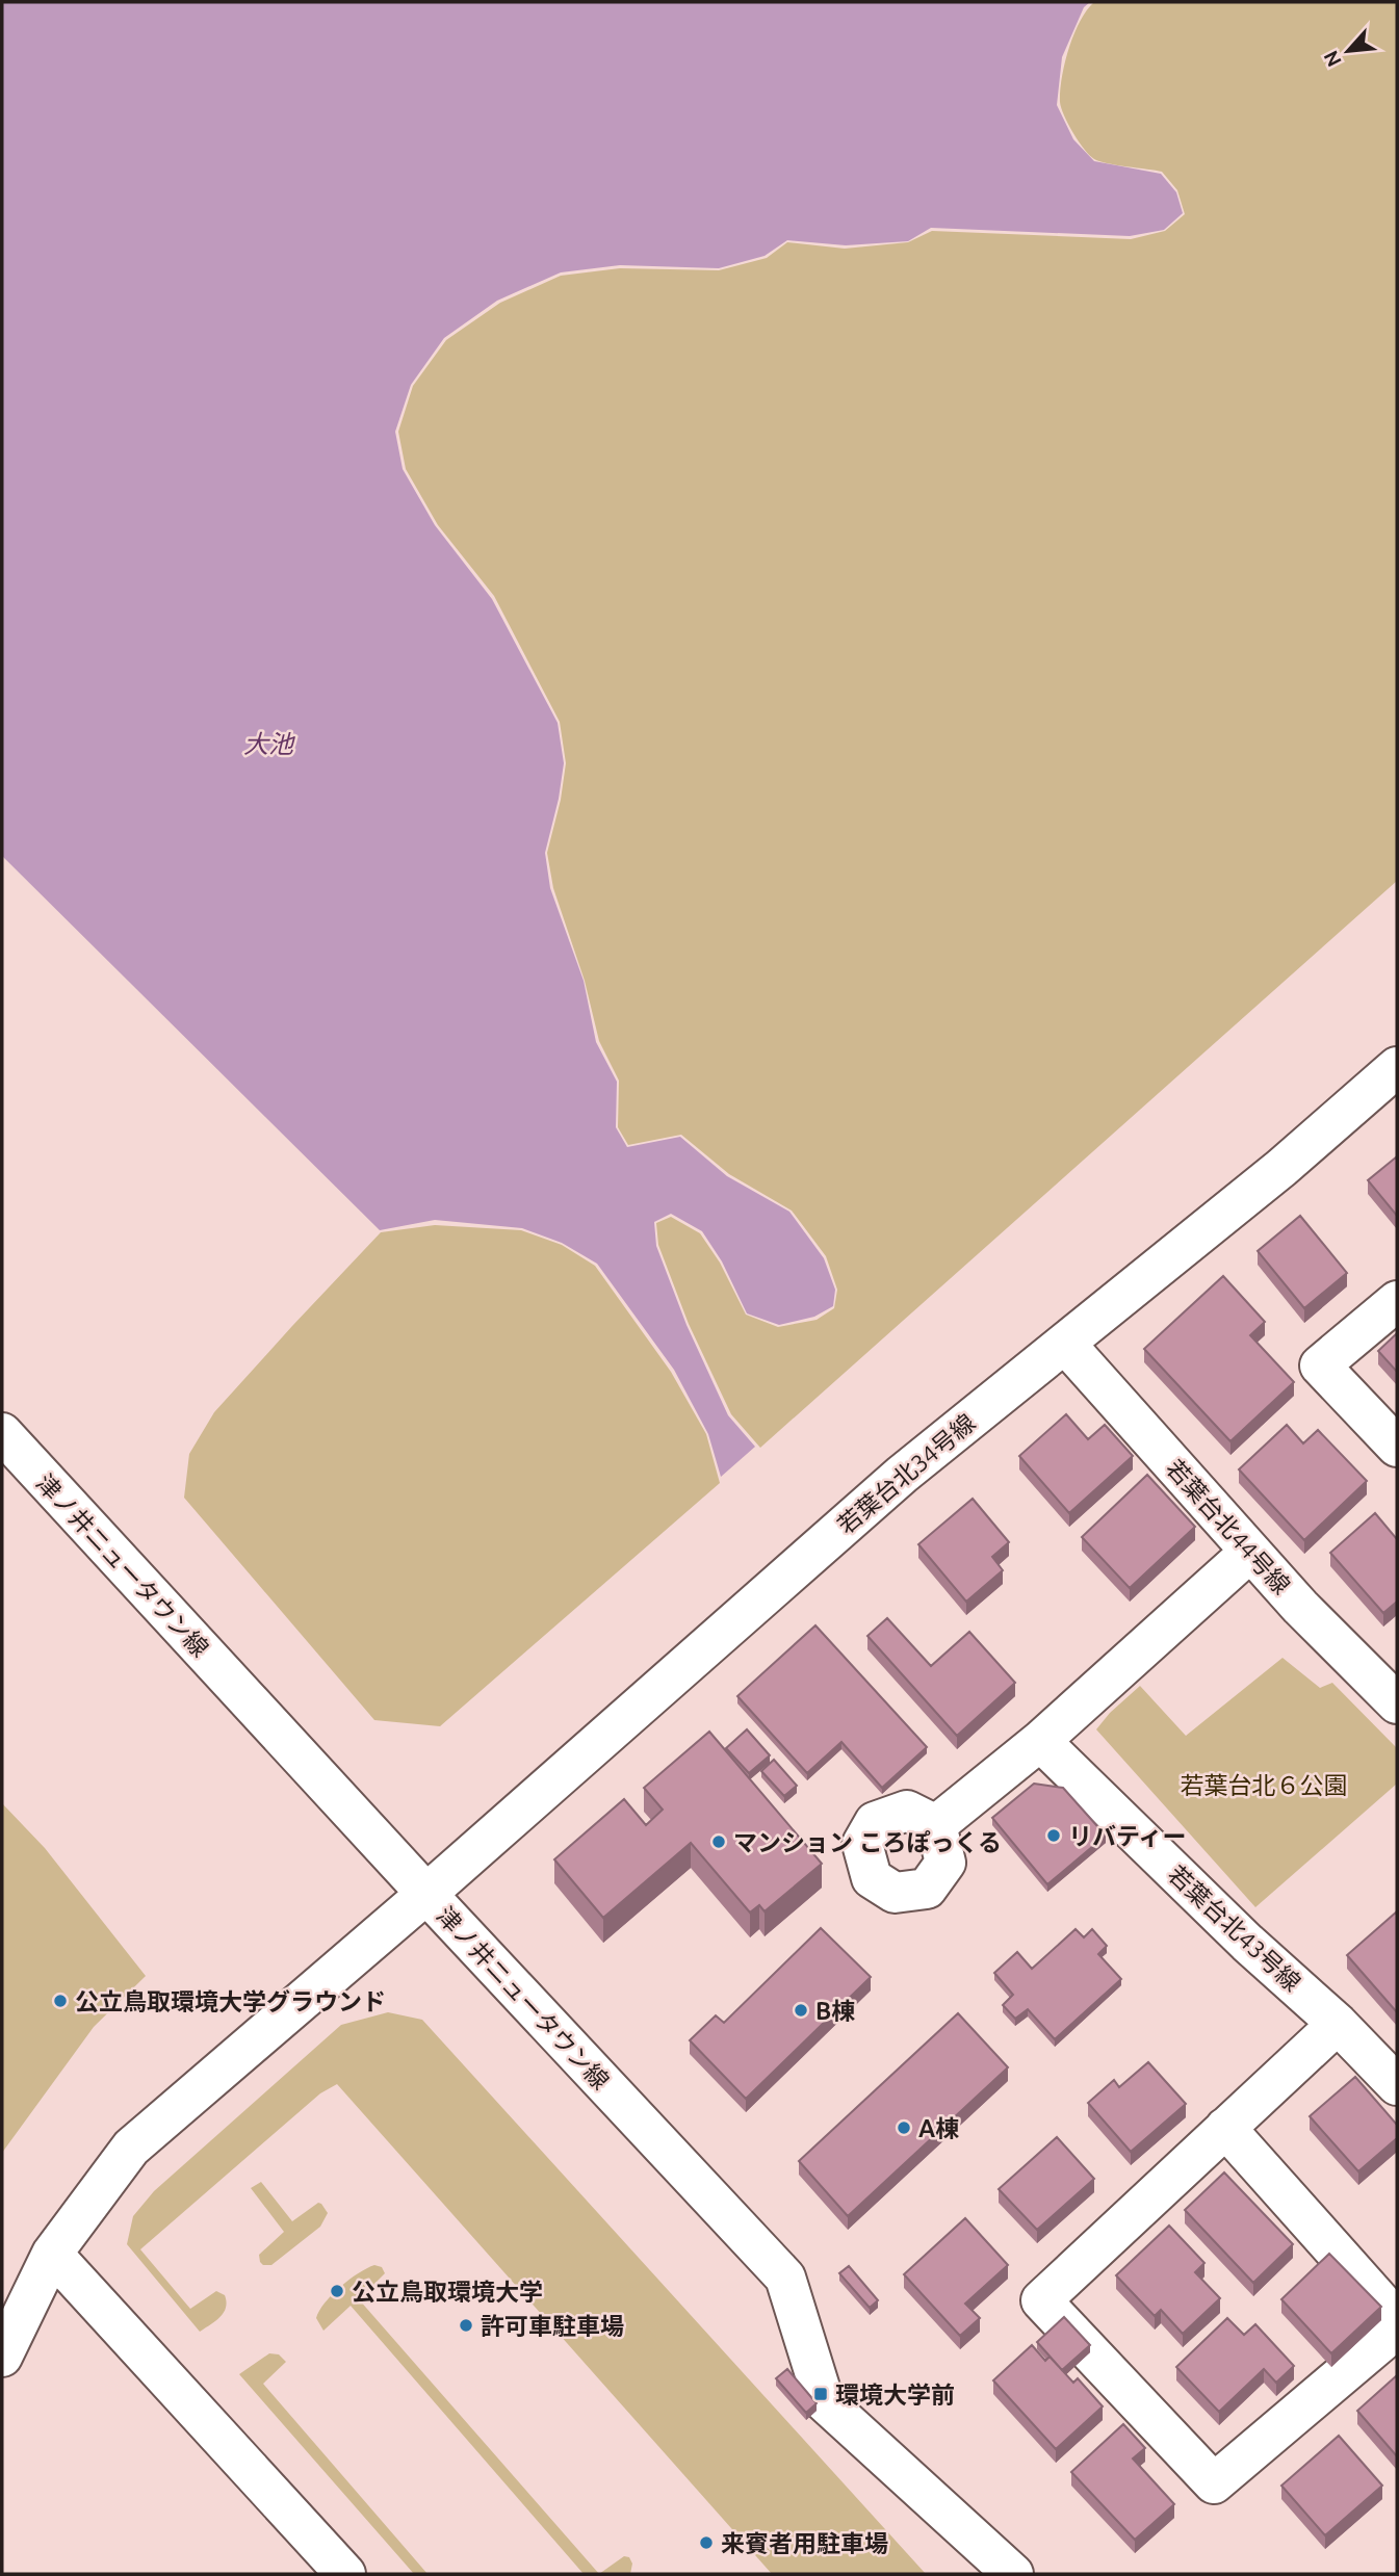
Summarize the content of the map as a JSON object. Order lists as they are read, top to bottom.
{
  "streets": {
    "street": [
      "若葉台北34号線",
      "若葉台北44号線",
      "津ノ井ニュータウン線",
      "若葉台北43号線"
    ]
  },
  "crossings": [
    ["若葉台北34号線", "若葉台北44号線"],
    ["若葉台北34号線", "津ノ井ニュータウン線"]
  ],
  "water": ["大池"],
  "parks": ["若葉台北６公園"],
  "places": {
    "other": [
      "リバティー",
      "マンション ころぽっくる",
      "公立鳥取環境大学グラウンド",
      "B棟",
      "A棟",
      "公立鳥取環境大学",
      "許可車駐車場",
      "来賓者用駐車場"
    ],
    "transit": ["環境大学前"]
  },
  "north": "bottom left"
}
